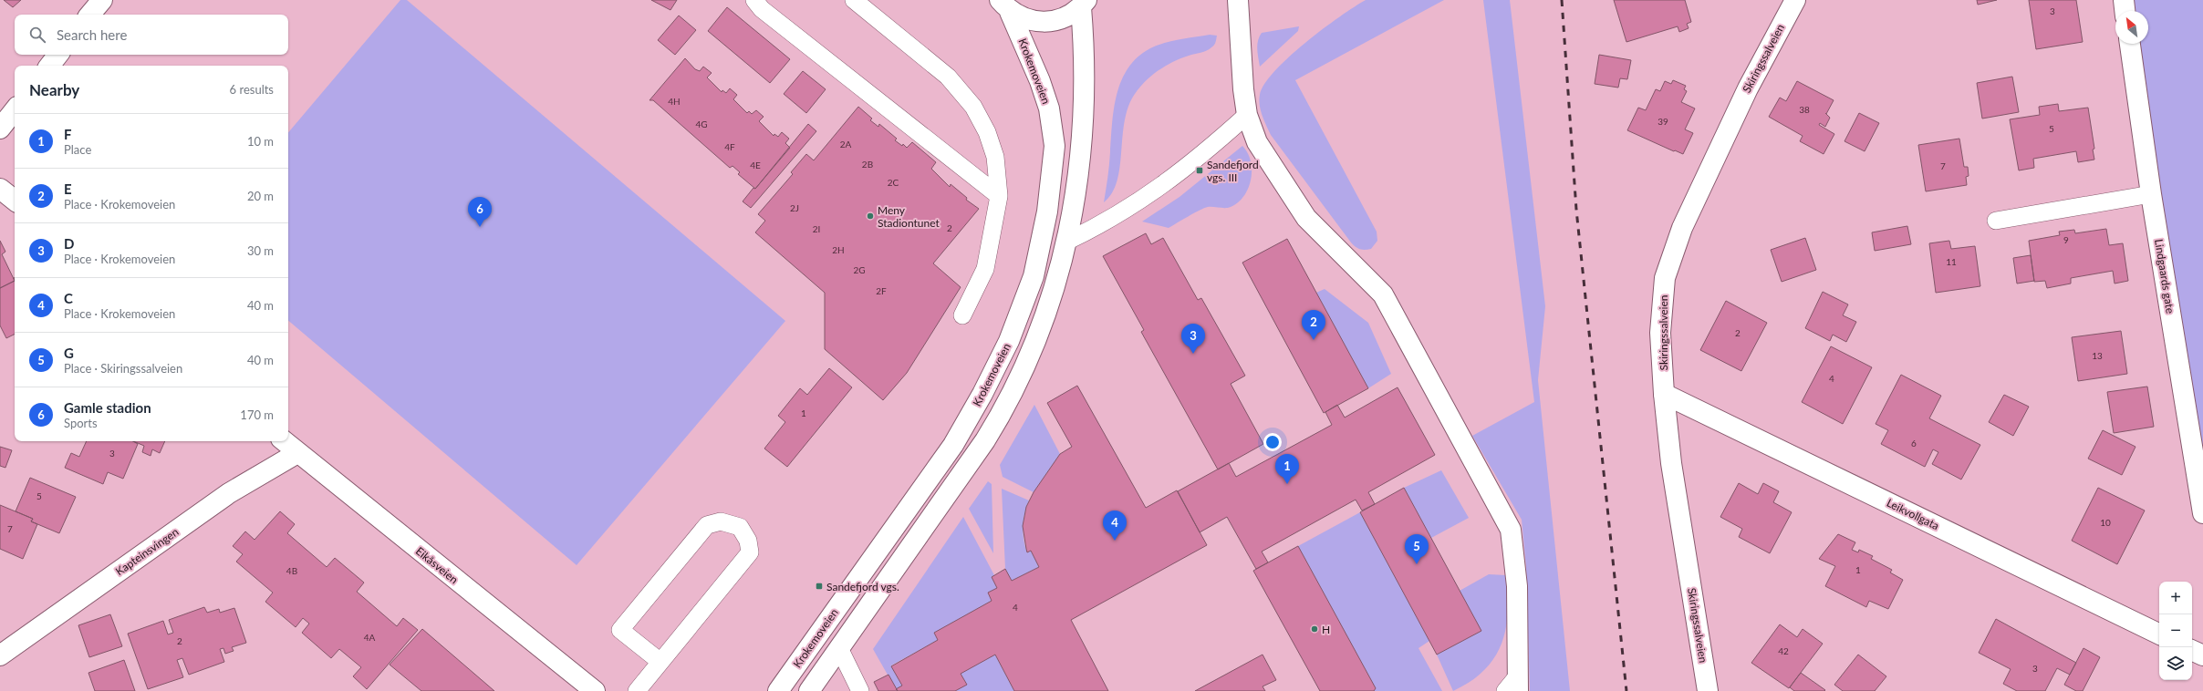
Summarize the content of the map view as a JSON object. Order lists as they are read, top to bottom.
{
  "streets": {
    "street": [
      "Skiringssalveien",
      "Krokemoveien",
      "Lindgaards gate",
      "Leikvollgata",
      "Kapteinsvingen",
      "Eikåsveien"
    ]
  },
  "crossings": [
    ["Skiringssalveien", "Leikvollgata"],
    ["Kapteinsvingen", "Eikåsveien"]
  ],
  "places": {
    "transit": ["Sandefjord vgs. III", "Sandefjord vgs."],
    "other": ["Meny Stadiontunet", "H"]
  },
  "house_numbers": [
    "3",
    "4H",
    "38",
    "39",
    "4G",
    "5",
    "2A",
    "4F",
    "2B",
    "4E",
    "7",
    "2C",
    "2J",
    "2",
    "2I",
    "9",
    "2H",
    "11",
    "2G",
    "2F",
    "2",
    "13",
    "4",
    "1",
    "6",
    "3",
    "5",
    "10",
    "7",
    "1",
    "4B",
    "4",
    "4A",
    "2",
    "42",
    "3"
  ],
  "north": "top left",
  "page": {
    "search": "Search here",
    "heading": ["Nearby", "6 results"],
    "list": [
      {
        "mark": "1",
        "name": "F",
        "note": "Place",
        "value": "10 m"
      },
      {
        "mark": "2",
        "name": "E",
        "note": "Place · Krokemoveien",
        "value": "20 m"
      },
      {
        "mark": "3",
        "name": "D",
        "note": "Place · Krokemoveien",
        "value": "30 m"
      },
      {
        "mark": "4",
        "name": "C",
        "note": "Place · Krokemoveien",
        "value": "40 m"
      },
      {
        "mark": "5",
        "name": "G",
        "note": "Place · Skiringssalveien",
        "value": "40 m"
      },
      {
        "mark": "6",
        "name": "Gamle stadion",
        "note": "Sports",
        "value": "170 m"
      }
    ],
    "pins": [
      "6",
      "2",
      "3",
      "1",
      "4",
      "5"
    ],
    "map_buttons": ["+", "−"]
  }
}
